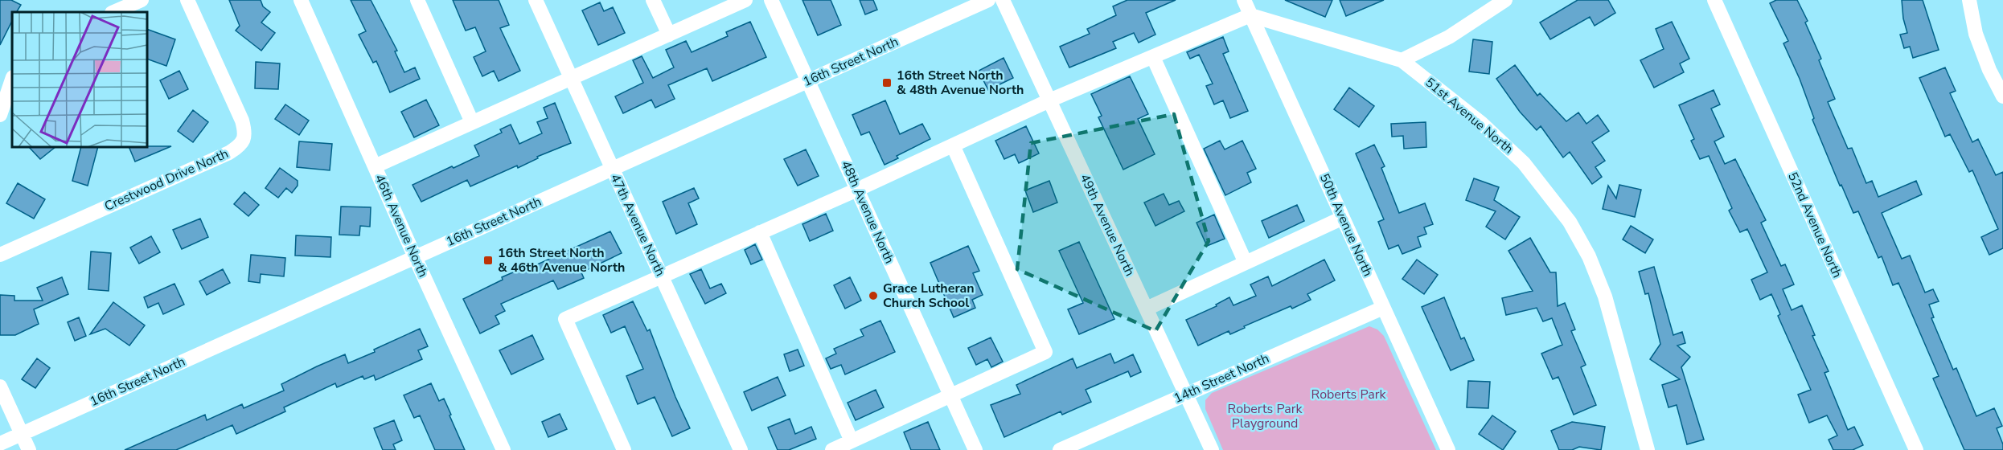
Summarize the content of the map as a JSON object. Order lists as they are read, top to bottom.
{
  "streets": {
    "street": [
      "16th Street North",
      "51st Avenue North",
      "Crestwood Drive North",
      "48th Avenue North",
      "47th Avenue North",
      "49th Avenue North",
      "50th Avenue North",
      "52nd Avenue North",
      "46th Avenue North",
      "14th Street North"
    ]
  },
  "crossings": [
    ["16th Street North", "48th Avenue North"],
    ["16th Street North", "47th Avenue North"],
    ["16th Street North", "46th Avenue North"],
    ["51st Avenue North", "50th Avenue North"],
    ["49th Avenue North", "14th Street North"],
    ["50th Avenue North", "14th Street North"]
  ],
  "parks": ["Roberts Park", "Roberts Park Playground"],
  "places": {
    "transit": ["16th Street North & 48th Avenue North", "16th Street North & 46th Avenue North"],
    "other": ["Grace Lutheran Church School"]
  }
}
